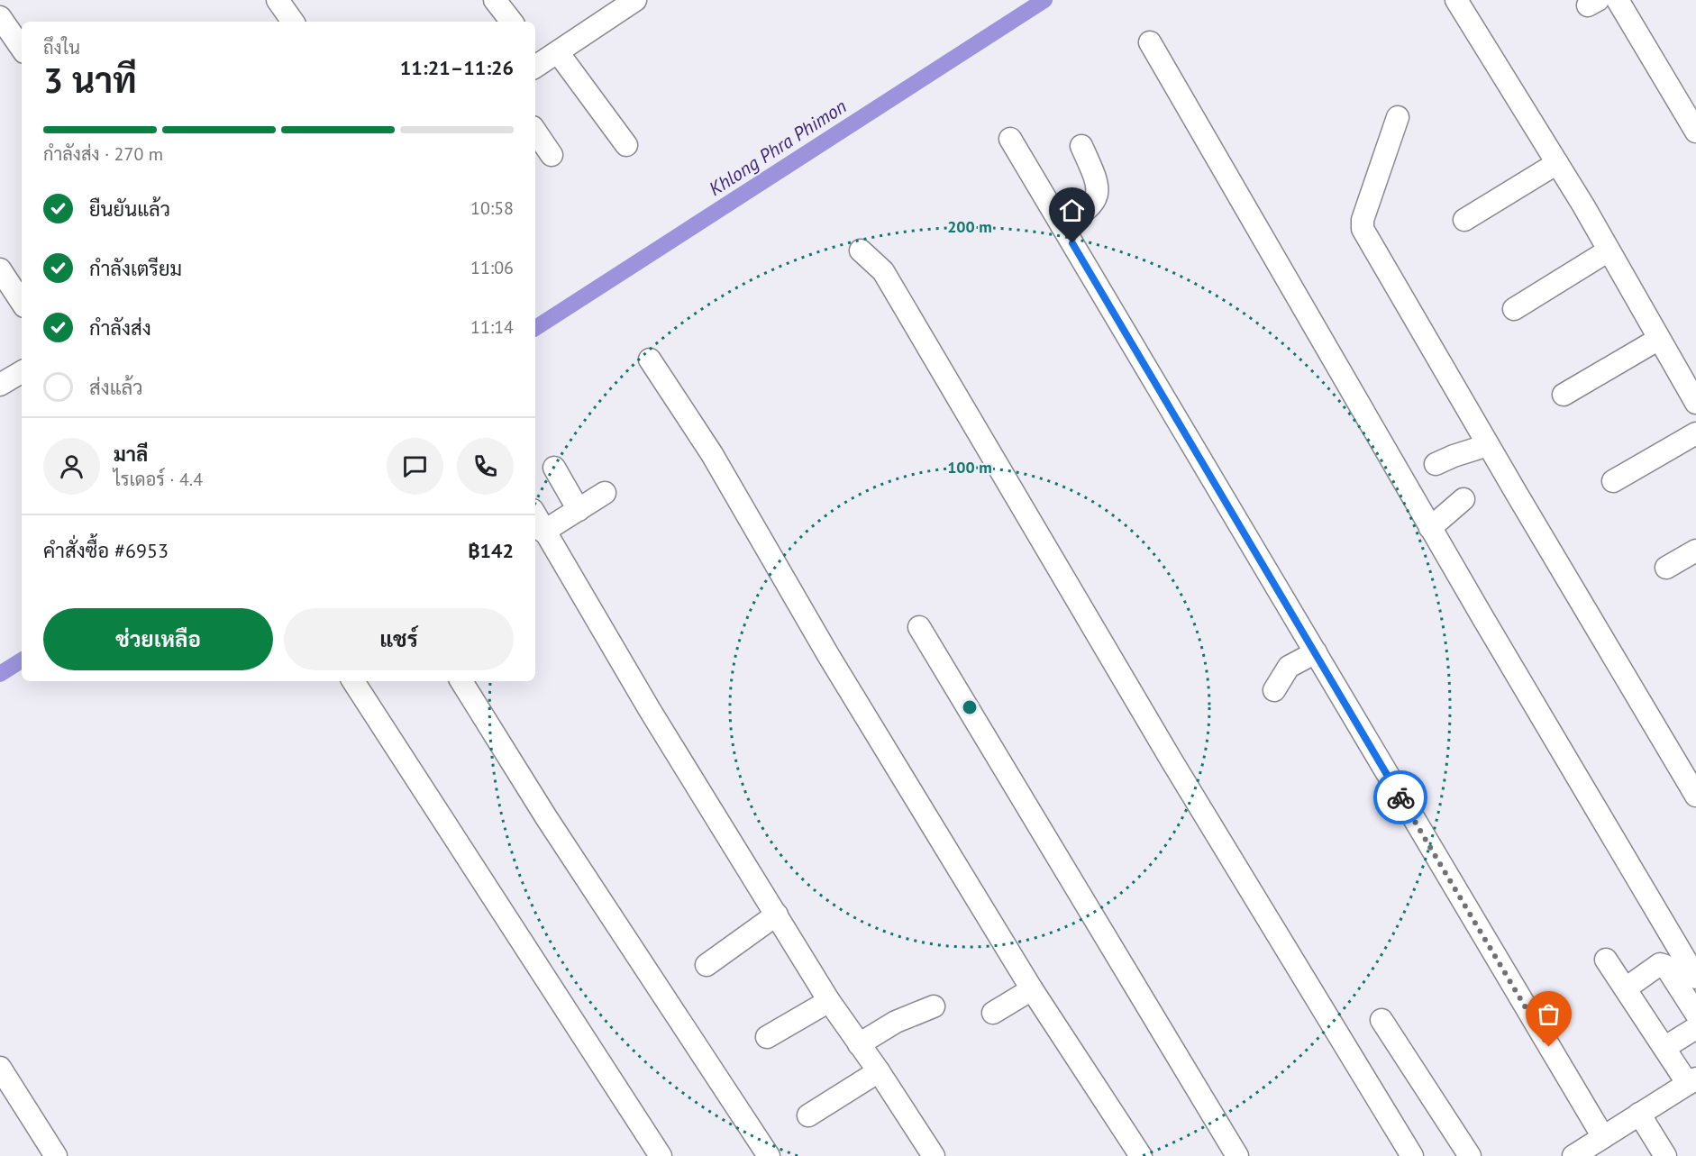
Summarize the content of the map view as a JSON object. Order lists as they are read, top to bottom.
{
  "water": ["Khlong Phra Phimon"],
  "page": {
    "heading": ["3 นาที", "ถึงใน", "11:21–11:26"],
    "panel": [
      "มาลี",
      "ไรเดอร์ · 4.4",
      "คำสั่งซื้อ #6953",
      "฿142"
    ],
    "bar": "กำลังส่ง · 270 m",
    "list": [
      ["ยืนยันแล้ว", "10:58"],
      ["กำลังเตรียม", "11:06"],
      ["กำลังส่ง", "11:14"],
      "ส่งแล้ว"
    ],
    "buttons": ["ช่วยเหลือ", "แชร์"]
  },
  "rings": ["200 m", "100 m"]
}
